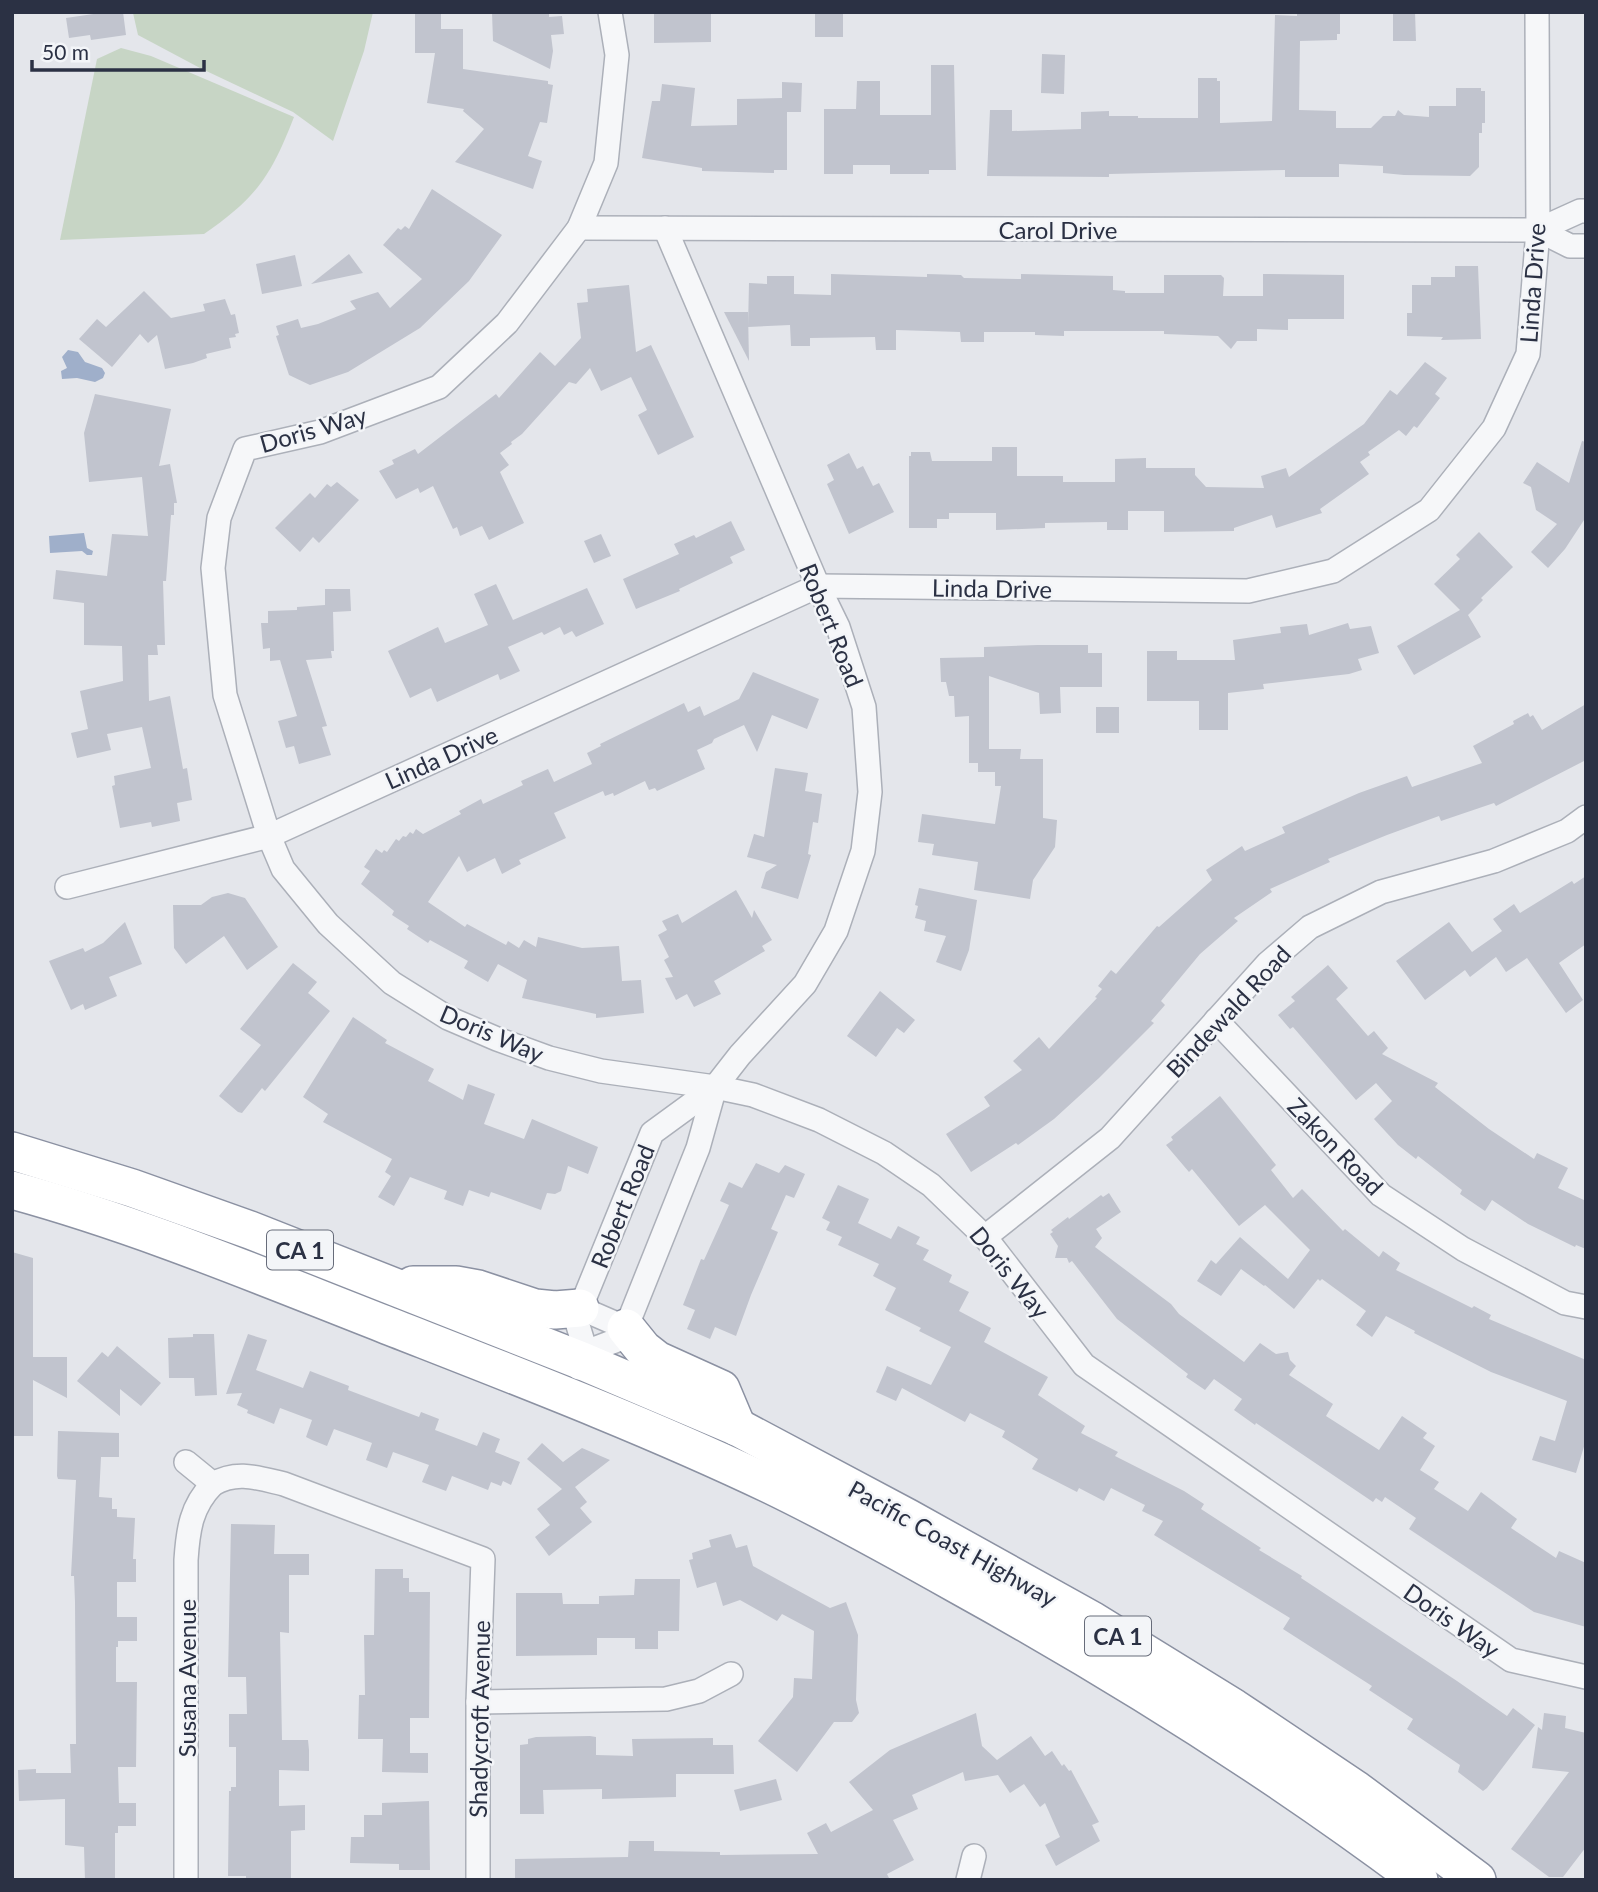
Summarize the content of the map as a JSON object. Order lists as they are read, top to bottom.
{
  "streets": {
    "highway": ["CA 1", "Pacific Coast Highway"],
    "street": [
      "Carol Drive",
      "Linda Drive",
      "Doris Way",
      "Robert Road",
      "Bindewald Road",
      "Zakon Road",
      "Susana Avenue",
      "Shadycroft Avenue"
    ]
  },
  "crossings": [
    ["Carol Drive", "Linda Drive"],
    ["Carol Drive", "Doris Way"],
    ["Carol Drive", "Robert Road"],
    ["Linda Drive", "Doris Way"],
    ["Linda Drive", "Robert Road"],
    ["Doris Way", "Robert Road"],
    ["Doris Way", "Bindewald Road"],
    ["Robert Road", "CA 1"],
    ["Robert Road", "Pacific Coast Highway"],
    ["Bindewald Road", "Zakon Road"],
    ["CA 1", "Pacific Coast Highway"],
    ["Susana Avenue", "Shadycroft Avenue"]
  ],
  "scale_bar": "50 m"
}
